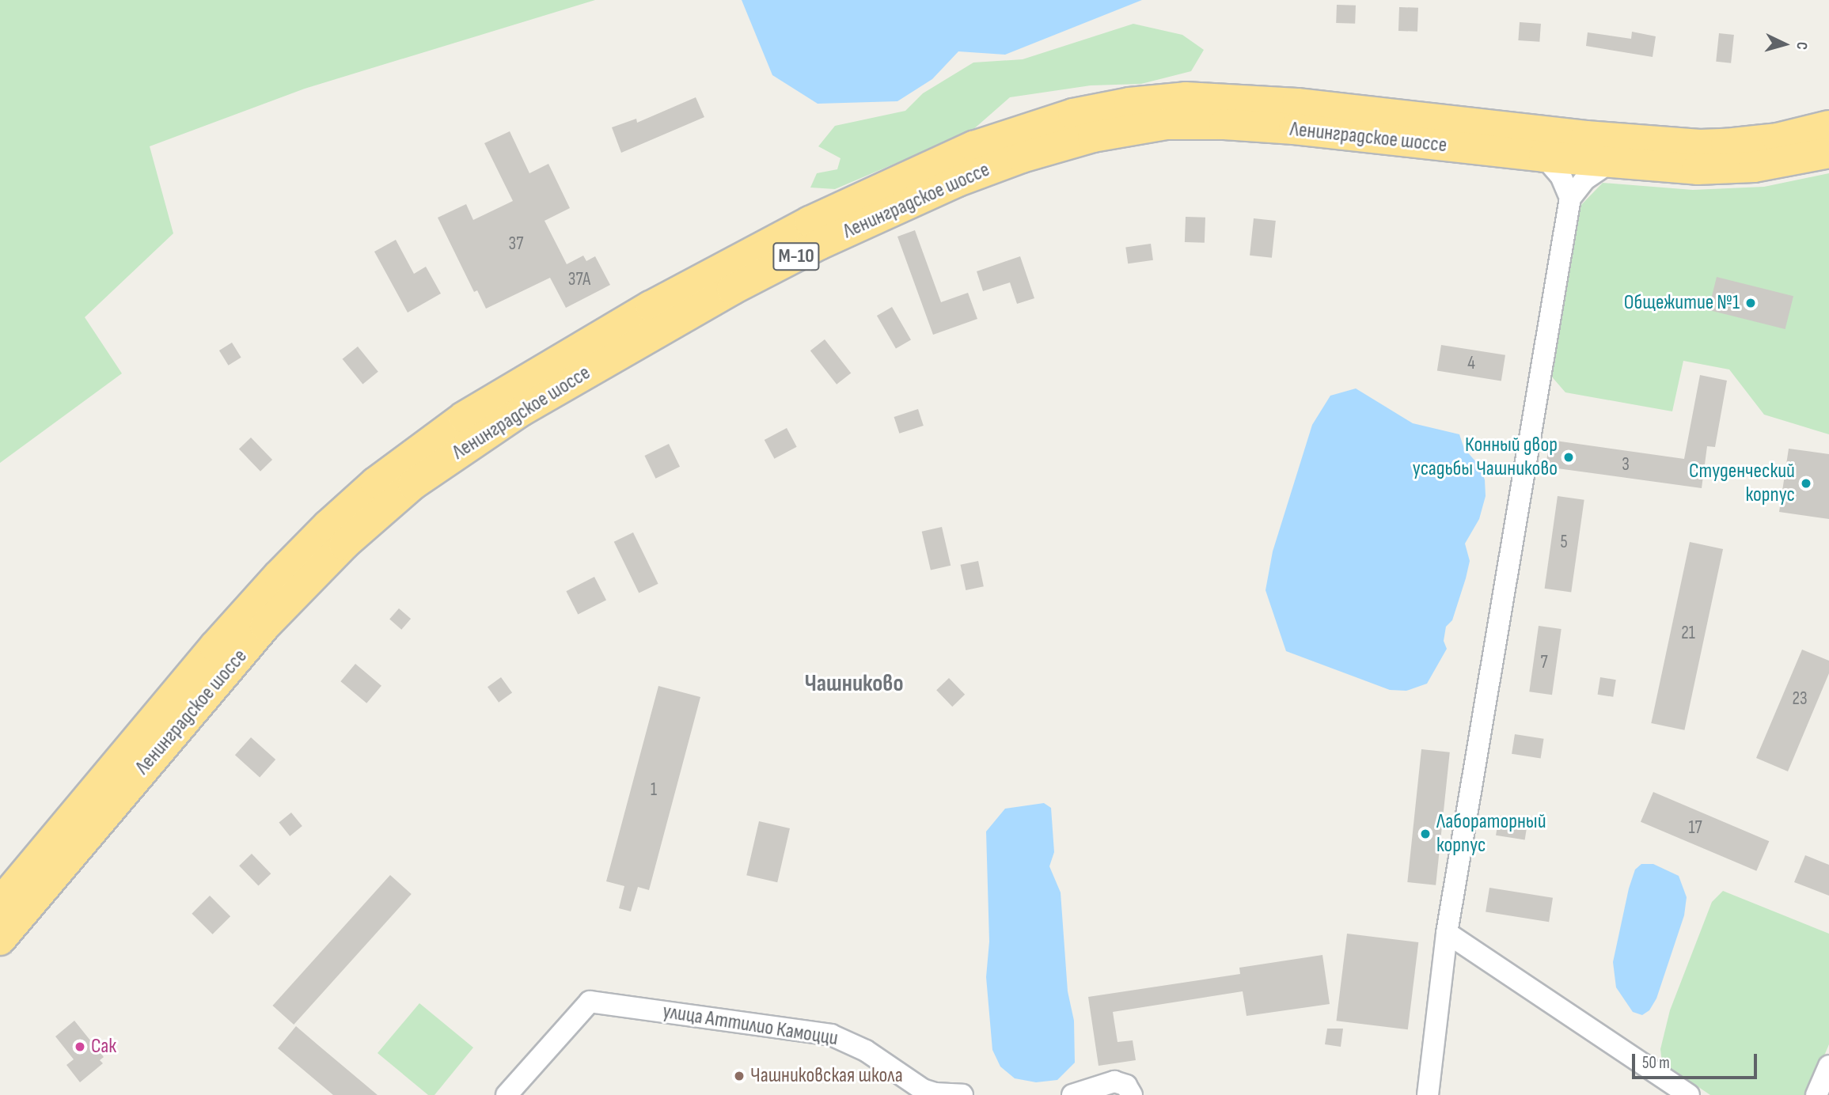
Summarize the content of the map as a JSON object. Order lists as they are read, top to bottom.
{
  "streets": {
    "highway": ["Ленинградское шоссе", "М-10"],
    "street": ["улица Аттилио Камоцци"]
  },
  "districts": ["Чашниково"],
  "places": [
    "Общежитие №1",
    "Конный двор усадьбы Чашниково",
    "Студенческий корпус",
    "Лабораторный корпус",
    "Сак",
    "Чашниковская школа"
  ],
  "house_numbers": [
    "37",
    "37А",
    "4",
    "3",
    "5",
    "21",
    "7",
    "23",
    "1",
    "17"
  ],
  "scale_bar": "50 m",
  "north": "right"
}
